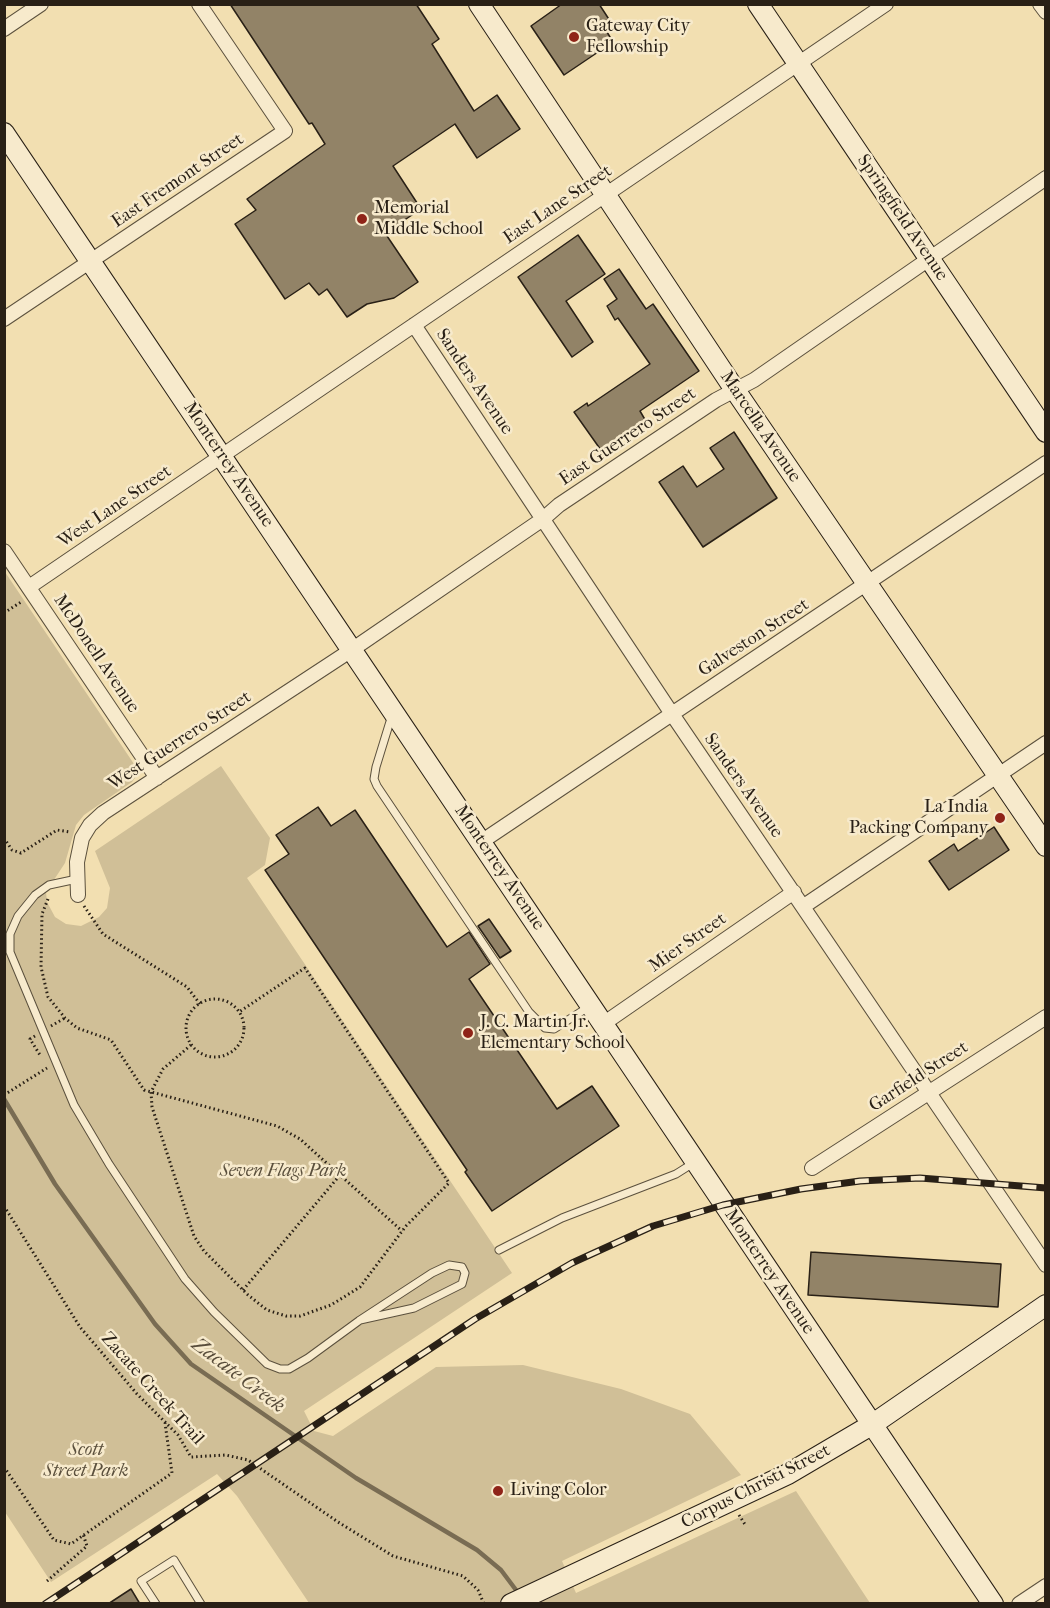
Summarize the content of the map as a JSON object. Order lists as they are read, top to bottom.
{
  "streets": {
    "street": [
      "East Fremont Street",
      "East Lane Street",
      "Springfield Avenue",
      "Sanders Avenue",
      "Marcella Avenue",
      "East Guerrero Street",
      "Monterrey Avenue",
      "West Lane Street",
      "Galveston Street",
      "McDonell Avenue",
      "West Guerrero Street",
      "Mier Street",
      "Garfield Street",
      "Corpus Christi Street"
    ],
    "path": ["Zacate Creek Trail"]
  },
  "crossings": [
    ["East Fremont Street", "Monterrey Avenue"],
    ["East Lane Street", "Springfield Avenue"],
    ["East Lane Street", "Sanders Avenue"],
    ["East Lane Street", "Marcella Avenue"],
    ["East Lane Street", "Monterrey Avenue"],
    ["East Lane Street", "West Lane Street"],
    ["Springfield Avenue", "East Guerrero Street"],
    ["Sanders Avenue", "East Guerrero Street"],
    ["Sanders Avenue", "Galveston Street"],
    ["Sanders Avenue", "Mier Street"],
    ["Sanders Avenue", "Garfield Street"],
    ["Marcella Avenue", "East Guerrero Street"],
    ["Marcella Avenue", "Galveston Street"],
    ["East Guerrero Street", "Monterrey Avenue"],
    ["East Guerrero Street", "West Guerrero Street"],
    ["Monterrey Avenue", "West Lane Street"],
    ["Monterrey Avenue", "Galveston Street"],
    ["Monterrey Avenue", "West Guerrero Street"],
    ["Monterrey Avenue", "Mier Street"],
    ["Monterrey Avenue", "Corpus Christi Street"],
    ["West Lane Street", "McDonell Avenue"],
    ["McDonell Avenue", "West Guerrero Street"]
  ],
  "water": ["Zacate Creek"],
  "parks": ["Seven Flags Park", "Scott Street Park"],
  "places": [
    "Gateway City Fellowship",
    "Memorial Middle School",
    "La India Packing Company",
    "J. C. Martin Jr. Elementary School",
    "Living Color"
  ]
}
